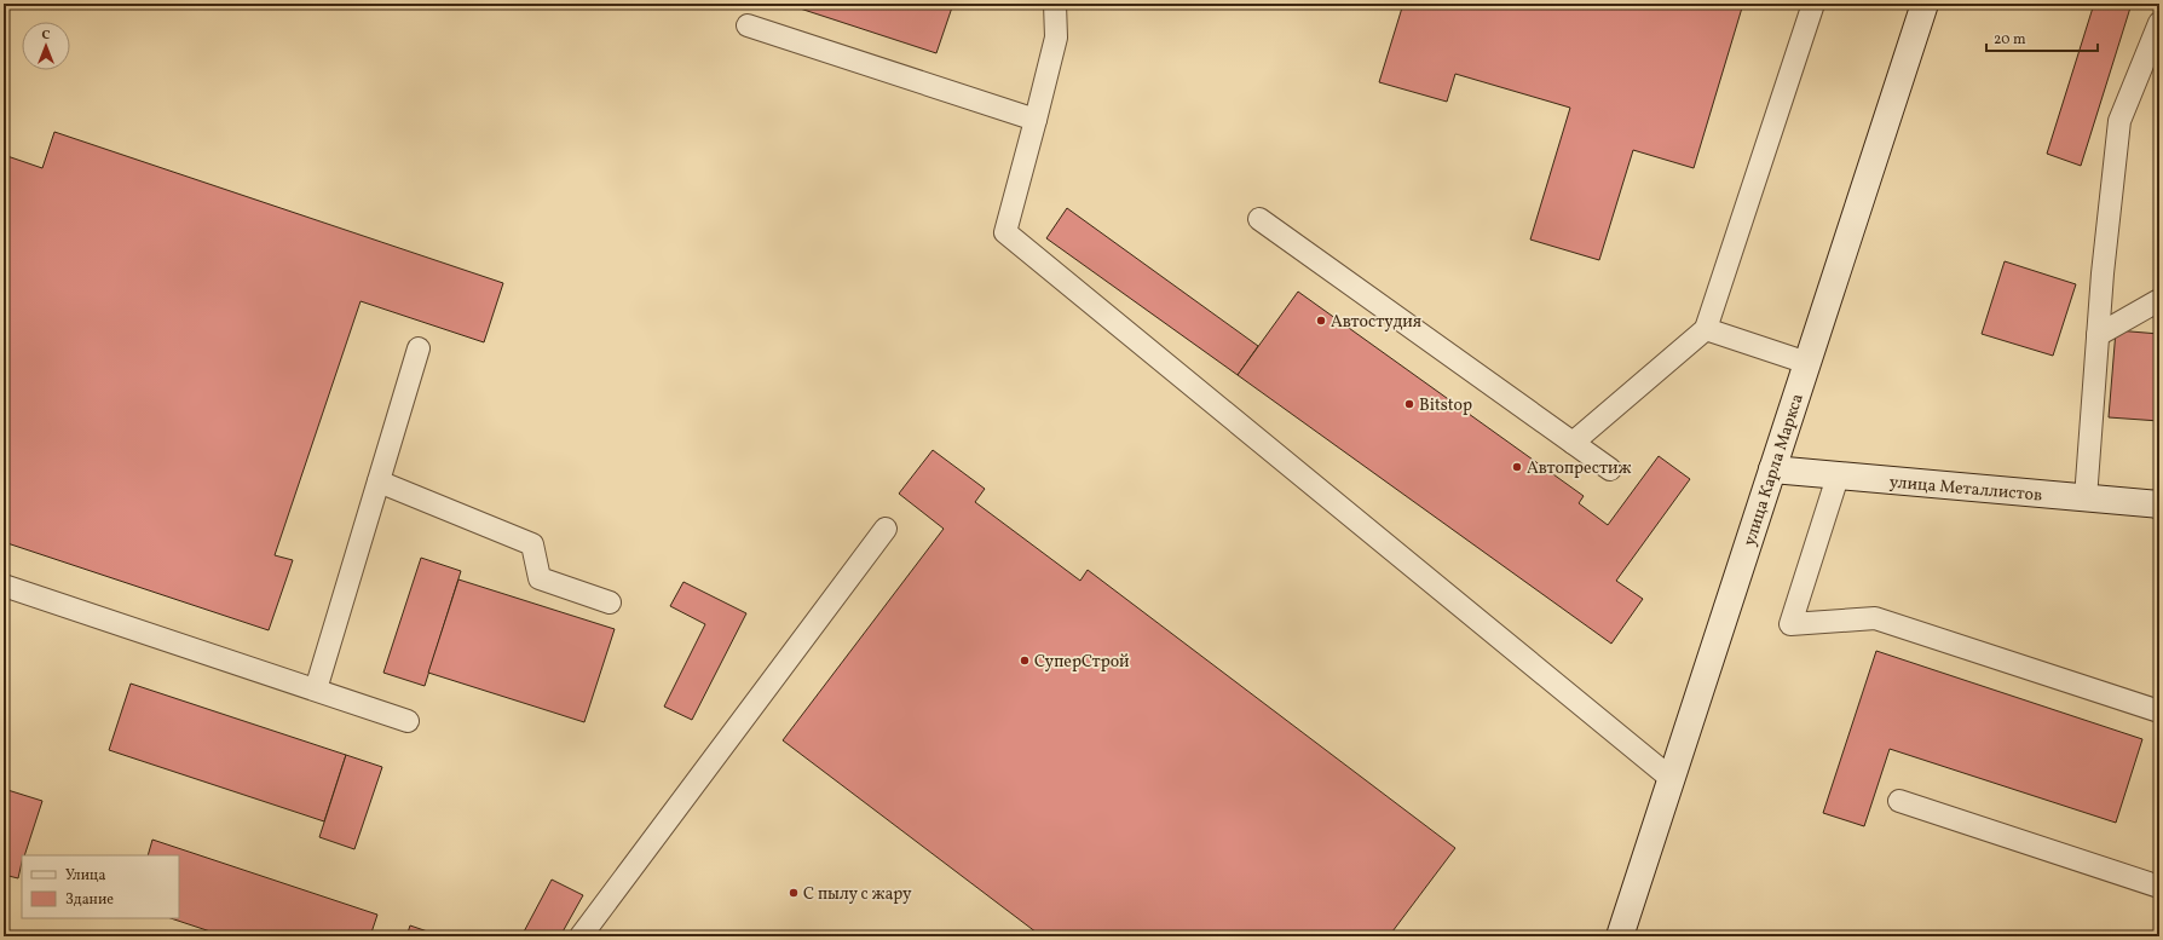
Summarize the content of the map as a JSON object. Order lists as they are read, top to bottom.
{
  "streets": {
    "main road": ["улица Карла Маркса", "улица Металлистов"]
  },
  "crossings": [
    ["улица Карла Маркса", "улица Металлистов"]
  ],
  "places": [
    "Автостудия",
    "Bitstop",
    "Автопрестиж",
    "СуперСтрой",
    "С пылу с жару"
  ],
  "legend": ["Улица", "Здание"],
  "scale_bar": "20 m",
  "north": "top"
}
